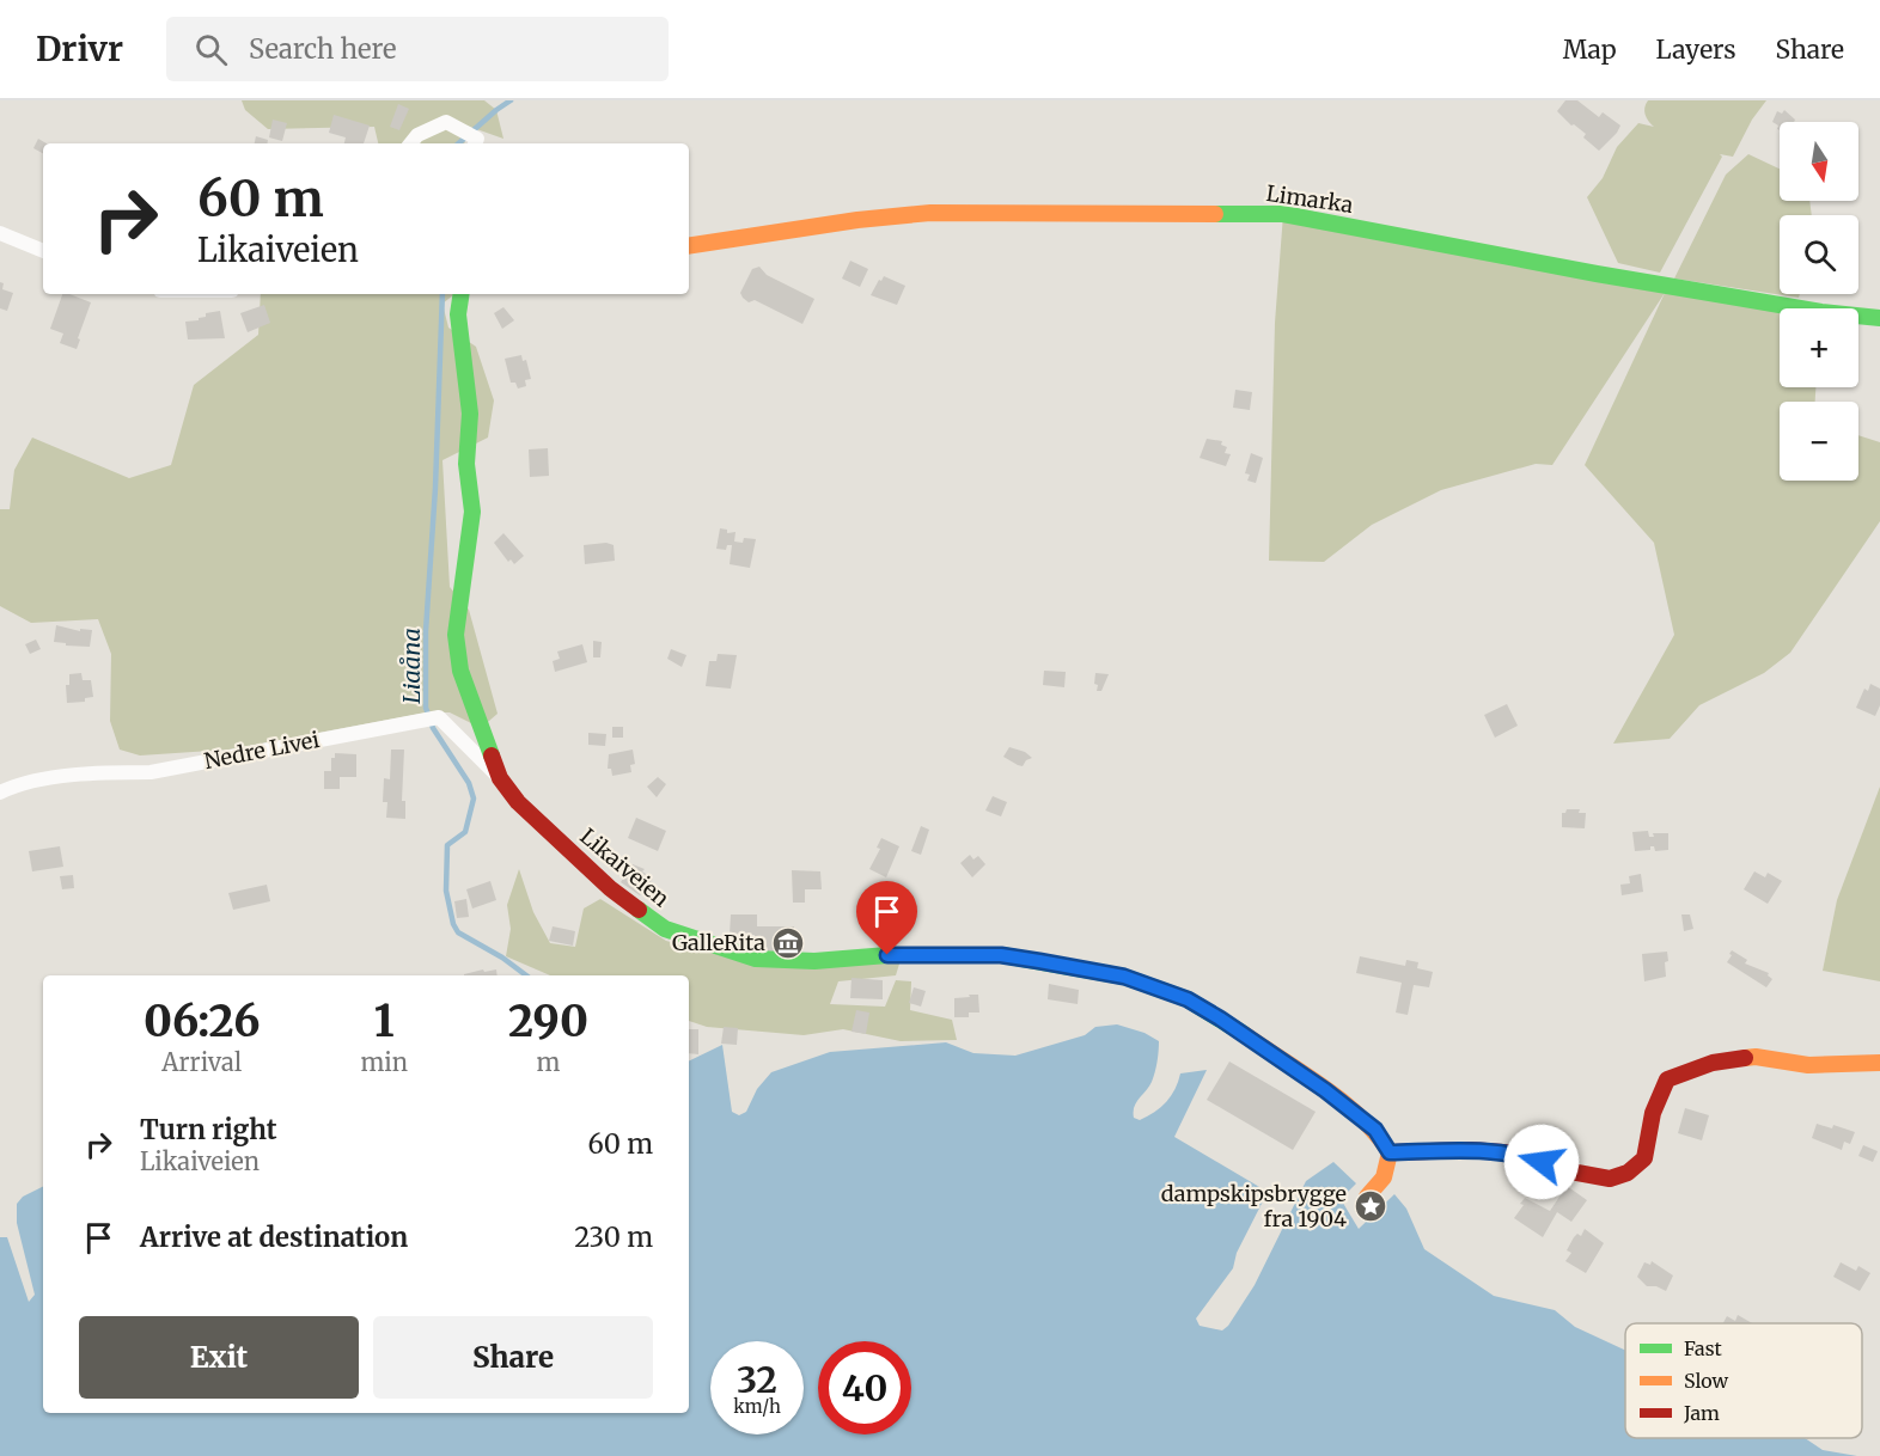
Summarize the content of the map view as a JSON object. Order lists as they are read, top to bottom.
{
  "streets": {
    "street": ["Limarka", "Nedre Livei", "Likaiveien"]
  },
  "crossings": [
    ["Nedre Livei", "Likaiveien"]
  ],
  "water": ["Liaåna"],
  "places": {
    "museum": ["GalleRita"],
    "place": ["dampskipsbrygge fra 1904"]
  },
  "legend": ["Fast", "Slow", "Jam"],
  "north": "bottom",
  "page": {
    "header": "Drivr",
    "search": "Search here",
    "nav": ["Map", "Layers", "Share"],
    "map_buttons": ["+", "−"],
    "turn": ["60 m", "Likaiveien"],
    "eta": [
      "06:26",
      "Arrival",
      "1",
      "min",
      "290",
      "m"
    ],
    "list": [
      {
        "name": "Turn right",
        "note": "Likaiveien",
        "value": "60 m"
      },
      {
        "name": "Arrive at destination",
        "value": "230 m"
      }
    ],
    "buttons": ["Exit", "Share"],
    "speed": "32 km/h",
    "limit": "40"
  }
}
